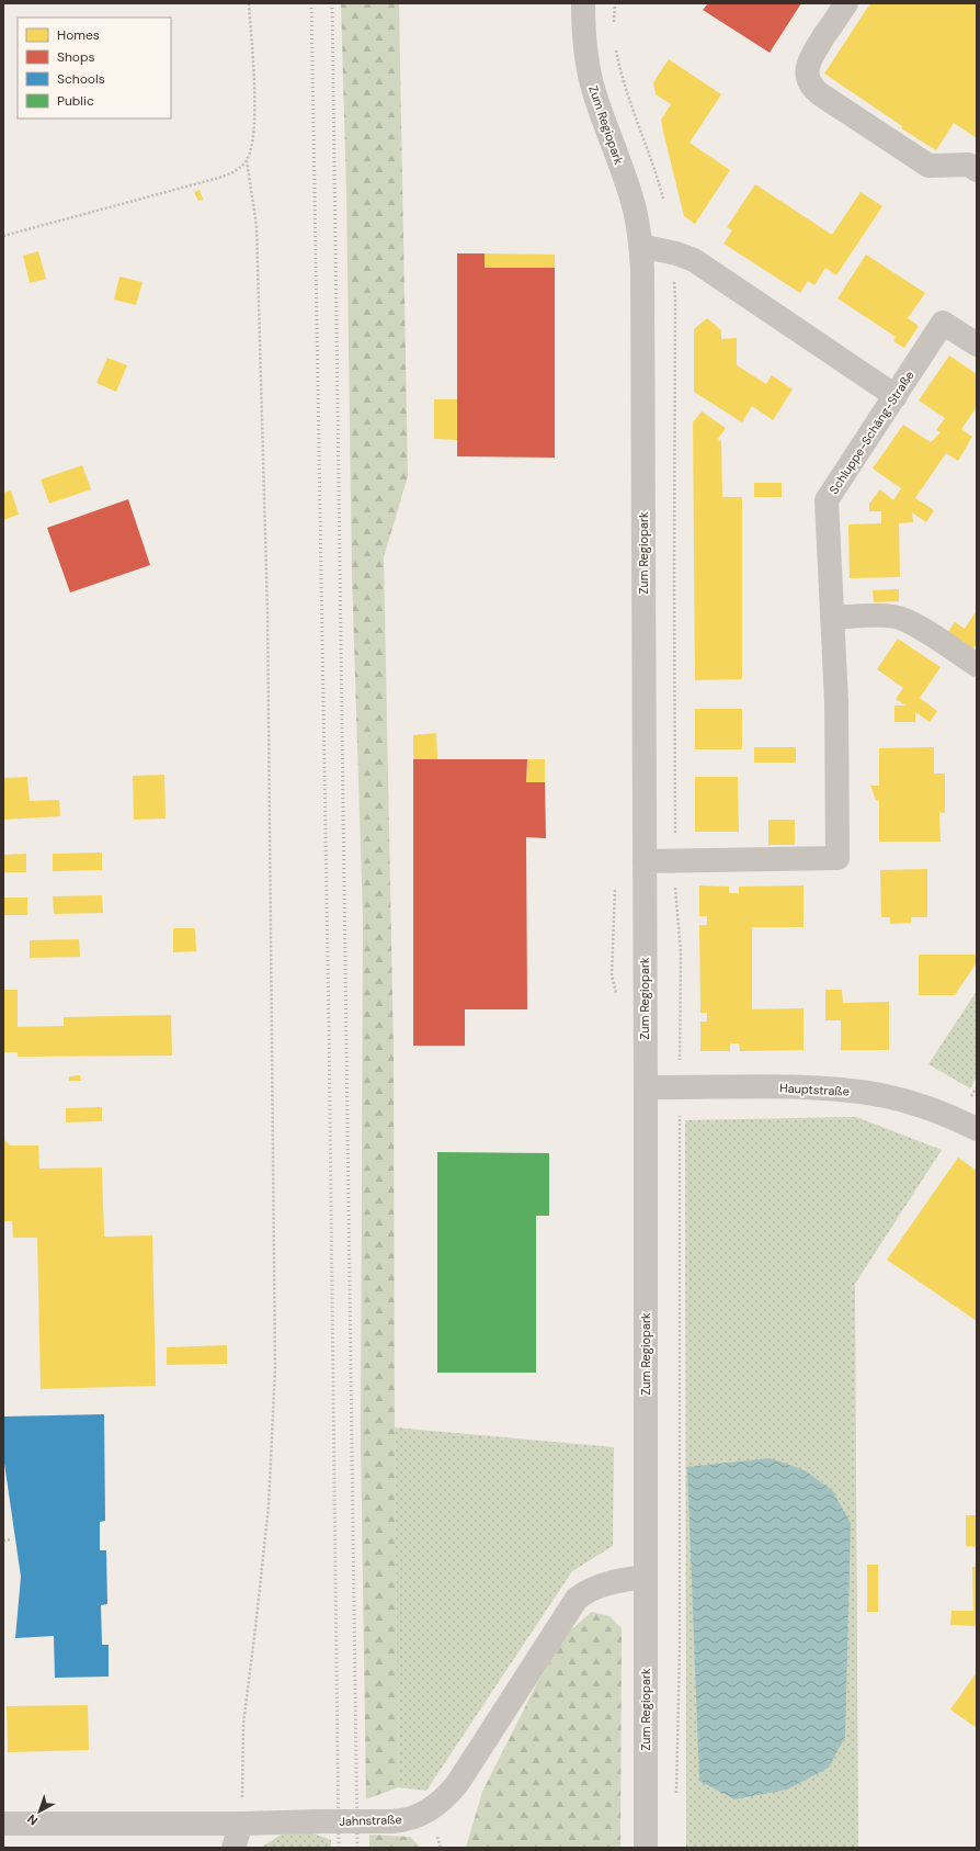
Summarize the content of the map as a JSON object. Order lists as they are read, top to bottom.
{
  "streets": {
    "street": [
      "Zum Regiopark",
      "Schluppe-Schäng-Straße",
      "Hauptstraße",
      "Jahnstraße"
    ]
  },
  "crossings": [
    ["Zum Regiopark", "Hauptstraße"],
    ["Zum Regiopark", "Jahnstraße"]
  ],
  "legend": [
    "Homes",
    "Shops",
    "Schools",
    "Public"
  ],
  "north": "bottom left"
}
